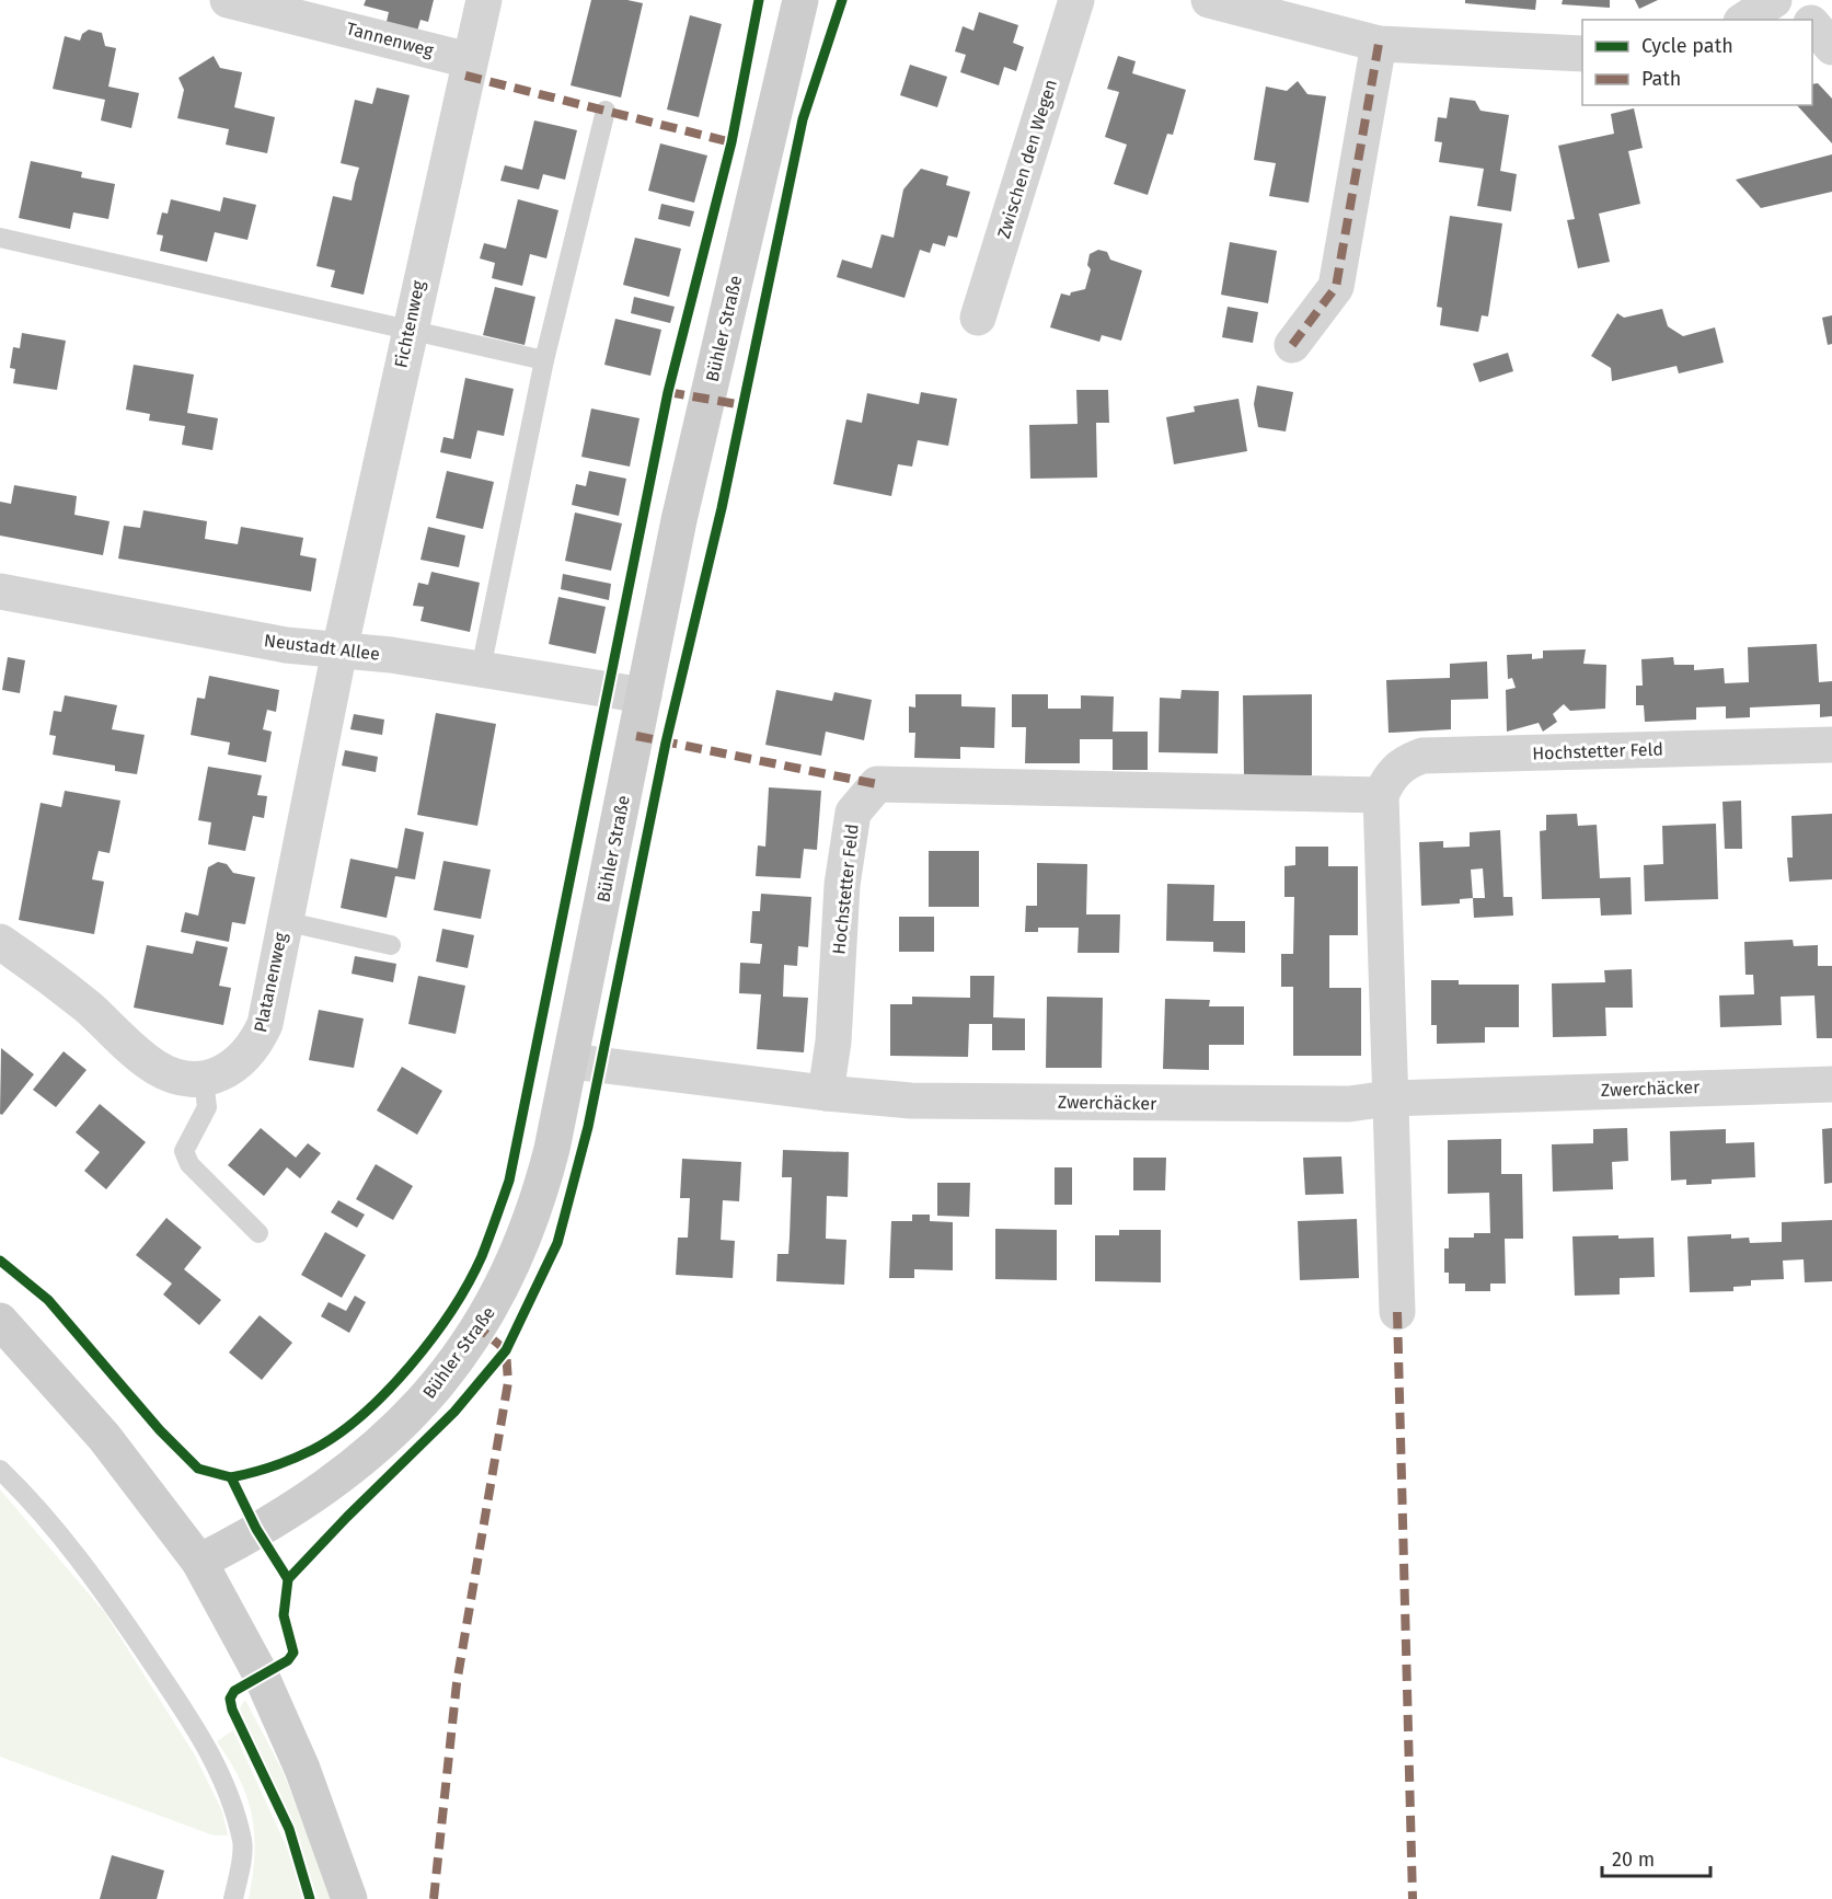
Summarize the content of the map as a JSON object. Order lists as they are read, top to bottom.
{
  "streets": {
    "street": [
      "Tannenweg",
      "Zwischen den Wegen",
      "Fichtenweg",
      "Bühler Straße",
      "Neustadt Allee",
      "Hochstetter Feld",
      "Platanenweg",
      "Zwerchäcker"
    ]
  },
  "crossings": [
    ["Tannenweg", "Fichtenweg"],
    ["Fichtenweg", "Neustadt Allee"],
    ["Fichtenweg", "Platanenweg"],
    ["Bühler Straße", "Neustadt Allee"],
    ["Neustadt Allee", "Platanenweg"],
    ["Hochstetter Feld", "Zwerchäcker"]
  ],
  "legend": ["Cycle path", "Path"],
  "scale_bar": "20 m"
}
